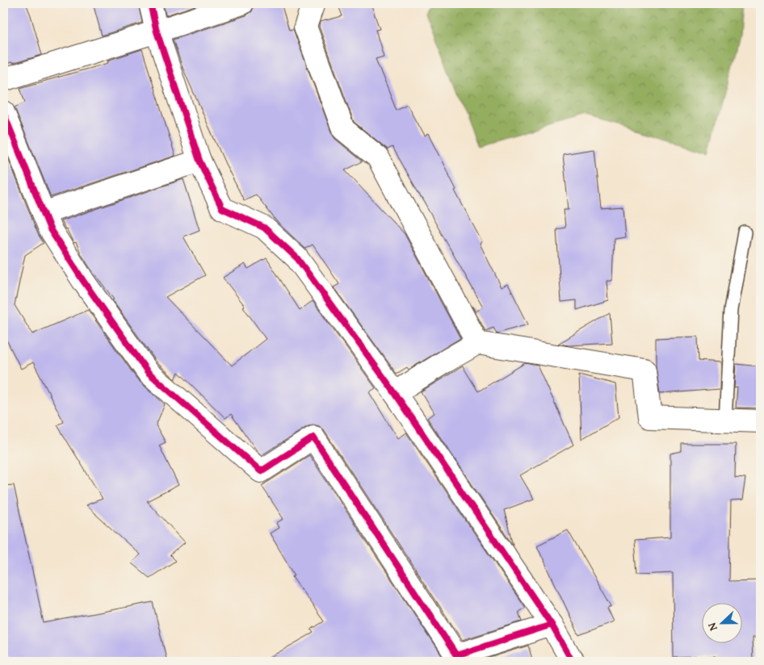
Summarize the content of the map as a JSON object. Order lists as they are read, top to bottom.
{
  "north": "left"
}
